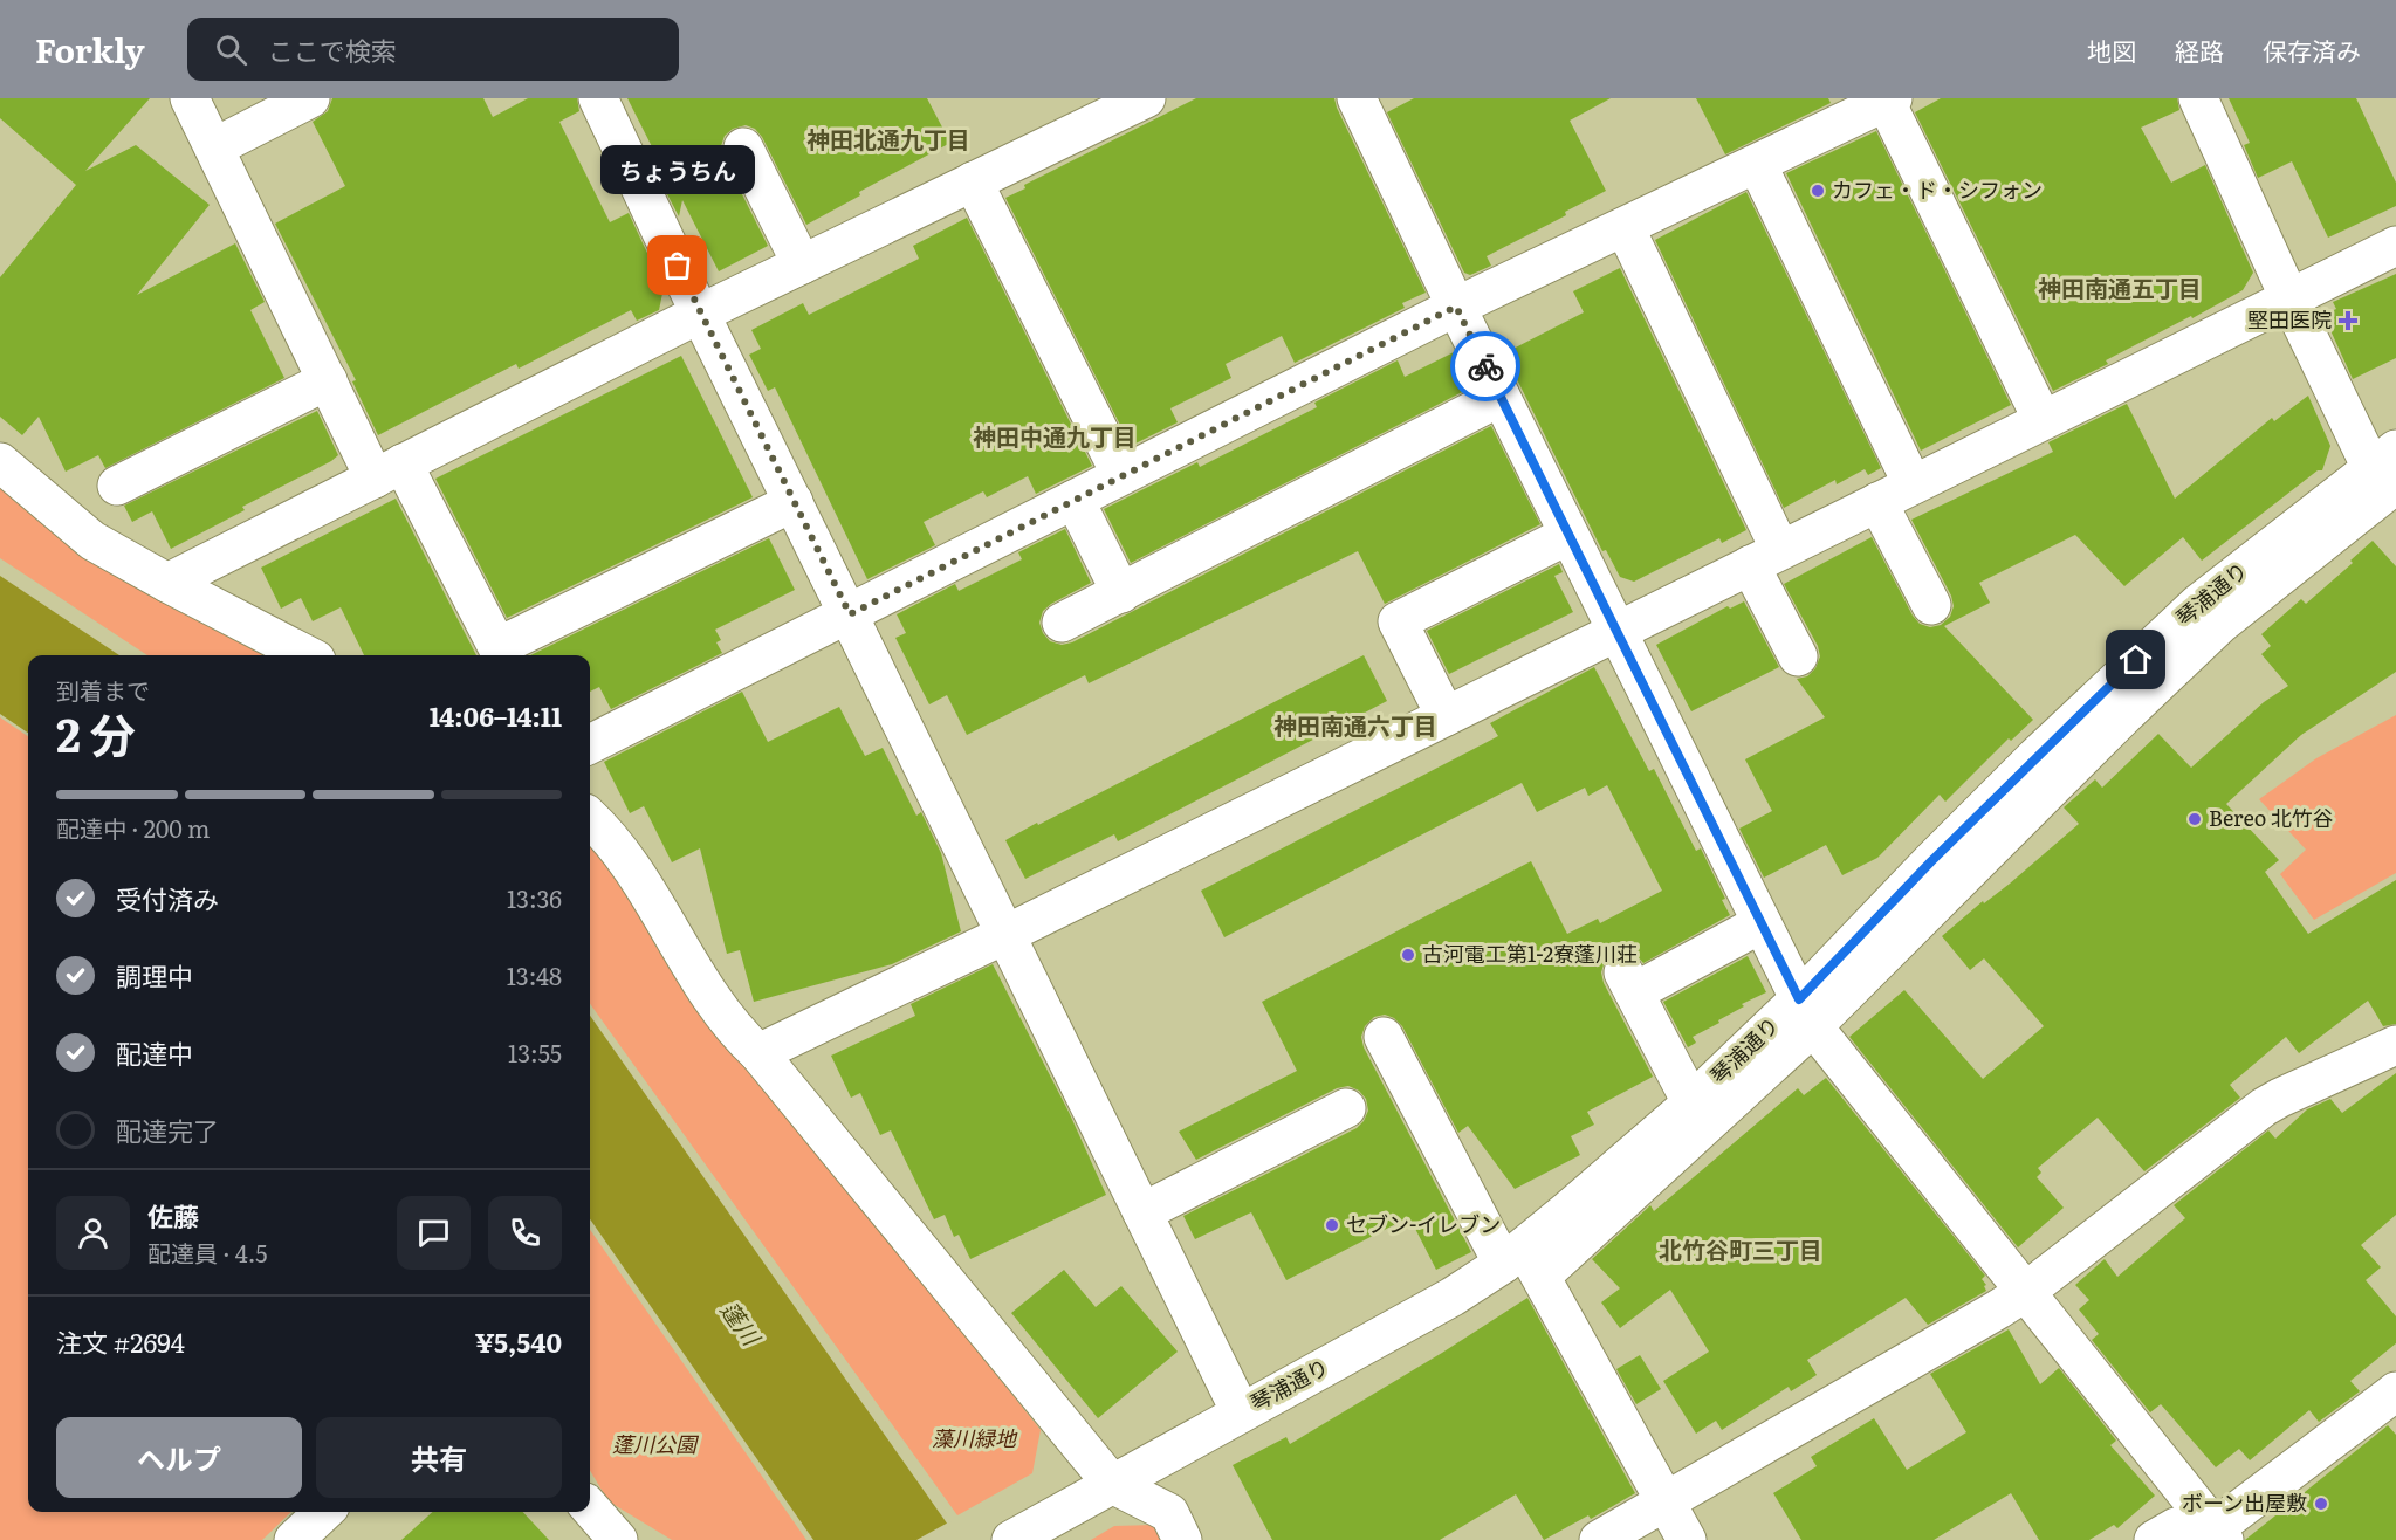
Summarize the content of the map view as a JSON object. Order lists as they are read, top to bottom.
{
  "streets": {
    "street": ["琴浦通り"]
  },
  "districts": [
    "神田北通九丁目",
    "神田南通五丁目",
    "神田中通九丁目",
    "神田南通六丁目",
    "北竹谷町三丁目"
  ],
  "water": ["蓬川"],
  "parks": ["藻川緑地", "蓬川公園"],
  "places": {
    "other": [
      "カフェ・ド・シフォン",
      "ちょうちん",
      "Bereo 北竹谷",
      "古河電工第1-2寮蓬川荘",
      "セブン-イレブン",
      "ボーン出屋敷"
    ],
    "health": ["堅田医院"]
  },
  "page": {
    "header": "Forkly",
    "search": "ここで検索",
    "nav": ["地図", "経路", "保存済み"],
    "bubble": "ちょうちん",
    "heading": ["2 分", "到着まで", "14:06–14:11"],
    "panel": [
      "佐藤",
      "配達員 · 4.5",
      "注文 #2694",
      "¥5,540"
    ],
    "bar": "配達中 · 200 m",
    "list": [
      ["受付済み", "13:36"],
      ["調理中", "13:48"],
      ["配達中", "13:55"],
      "配達完了"
    ],
    "buttons": ["ヘルプ", "共有"]
  }
}
